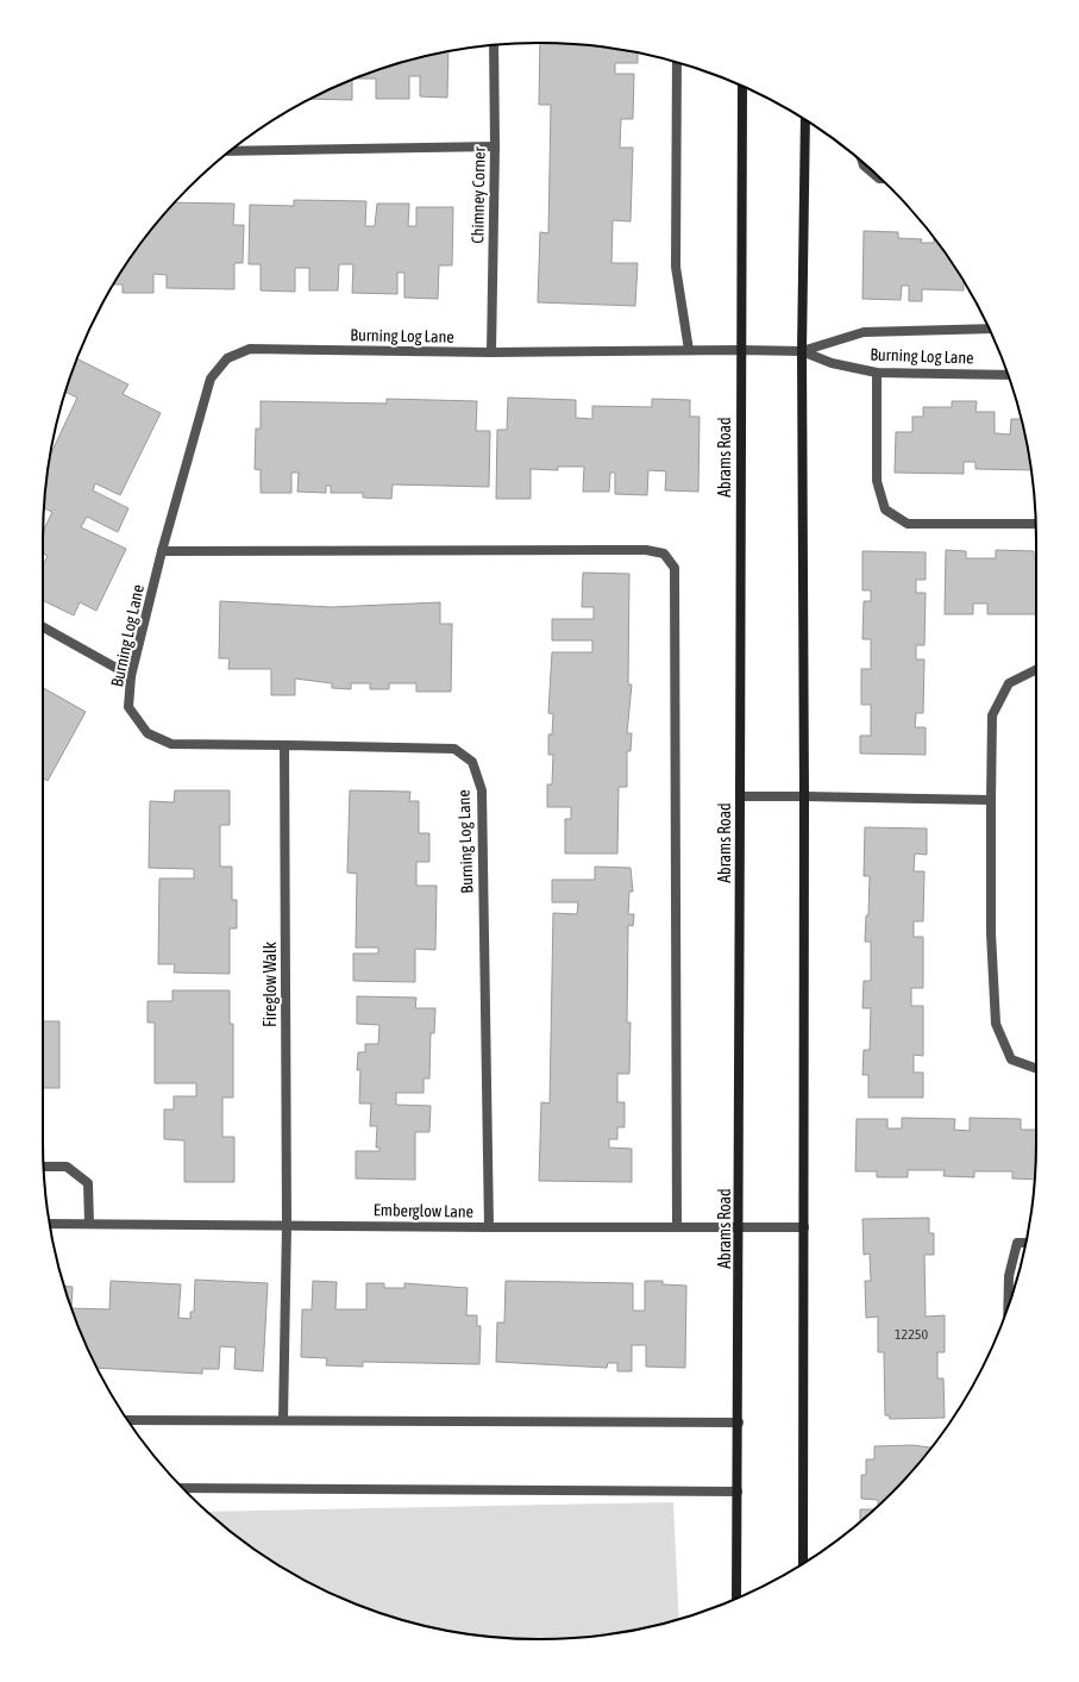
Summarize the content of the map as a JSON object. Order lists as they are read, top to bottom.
{
  "streets": {
    "main road": ["Abrams Road"],
    "street": [
      "Chimney Corner",
      "Burning Log Lane",
      "Fireglow Walk",
      "Emberglow Lane"
    ]
  },
  "crossings": [
    ["Chimney Corner", "Burning Log Lane"],
    ["Burning Log Lane", "Abrams Road"],
    ["Burning Log Lane", "Fireglow Walk"],
    ["Burning Log Lane", "Emberglow Lane"],
    ["Abrams Road", "Emberglow Lane"],
    ["Fireglow Walk", "Emberglow Lane"]
  ],
  "house_numbers": ["12250"]
}
